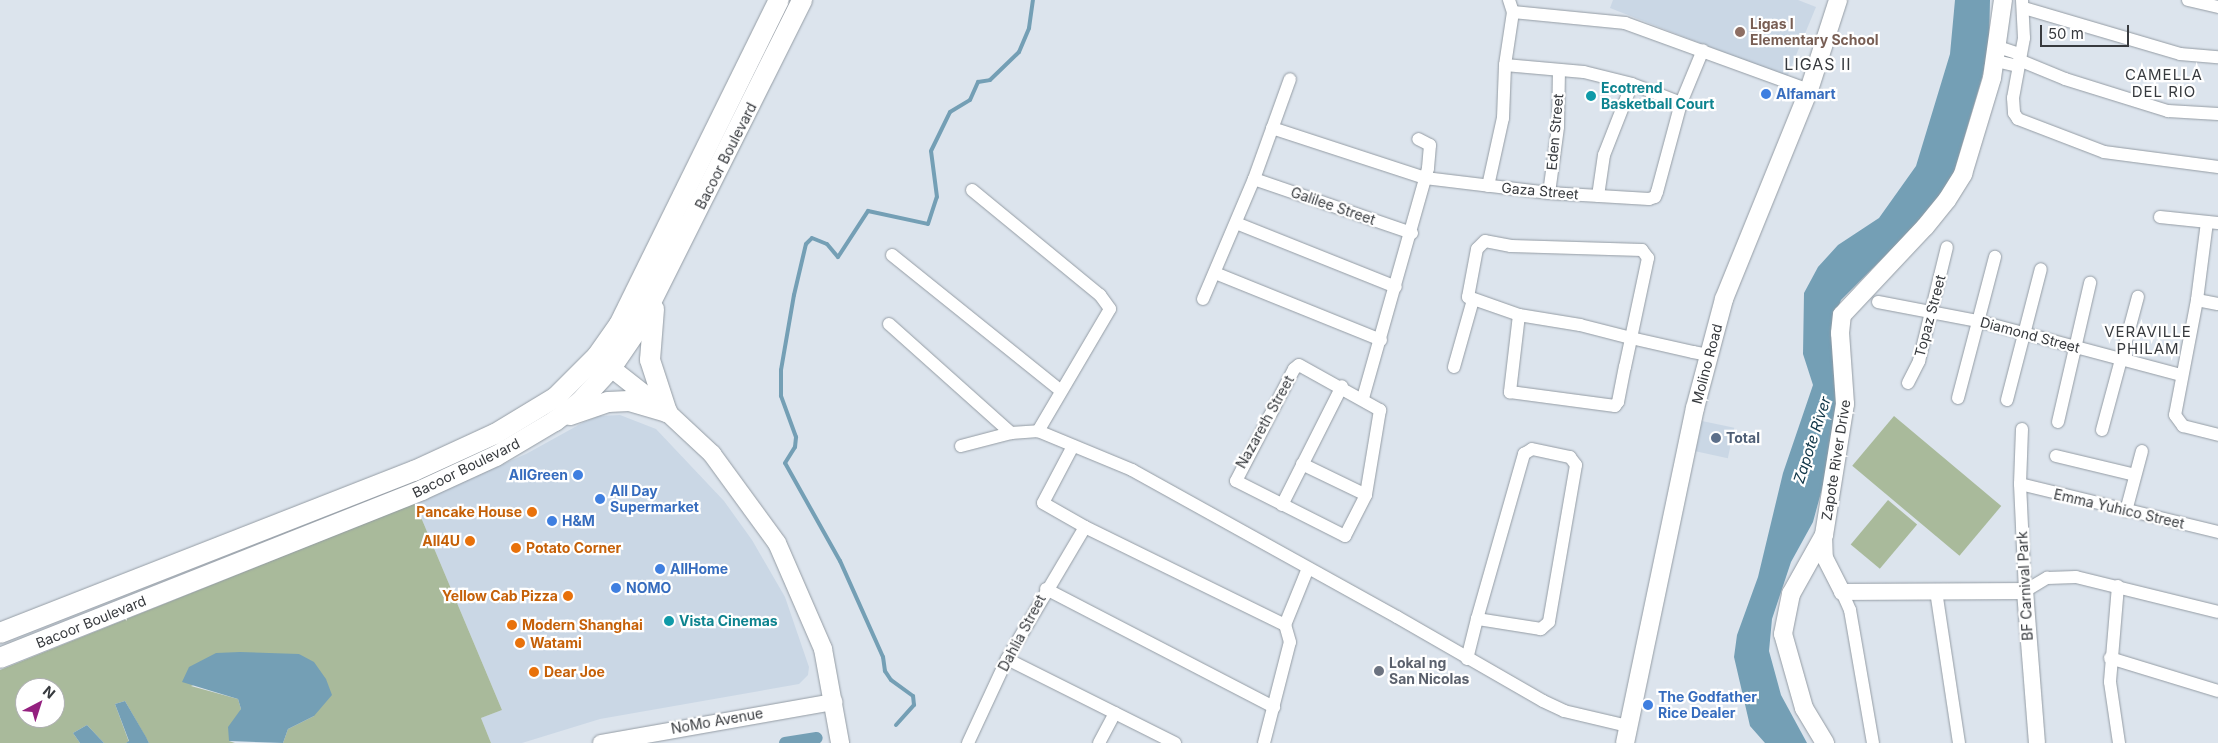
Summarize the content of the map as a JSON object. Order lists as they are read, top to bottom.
{
  "streets": {
    "main road": ["Bacoor Boulevard", "Molino Road", "Zapote River Drive"],
    "street": [
      "Eden Street",
      "Gaza Street",
      "Galilee Street",
      "Topaz Street",
      "Diamond Street",
      "Nazareth Street",
      "Emma Yuhico Street",
      "BF Carnival Park",
      "Dahlia Street",
      "NoMo Avenue"
    ]
  },
  "crossings": [
    ["Eden Street", "Gaza Street"],
    ["Topaz Street", "Diamond Street"],
    ["Emma Yuhico Street", "BF Carnival Park"]
  ],
  "districts": ["LIGAS II", "CAMELLA DEL RIO", "VERAVILLE PHILAM"],
  "water": ["Zapote River"],
  "places": [
    "Ligas I Elementary School",
    "Alfamart",
    "Ecotrend Basketball Court",
    "Total",
    "AllGreen",
    "All Day Supermarket",
    "Pancake House",
    "H&M",
    "All4U",
    "Potato Corner",
    "AllHome",
    "NOMO",
    "Yellow Cab Pizza",
    "Vista Cinemas",
    "Modern Shanghai",
    "Watami",
    "Lokal ng San Nicolas",
    "Dear Joe",
    "The Godfather Rice Dealer"
  ],
  "scale_bar": "50 m",
  "north": "top right"
}
